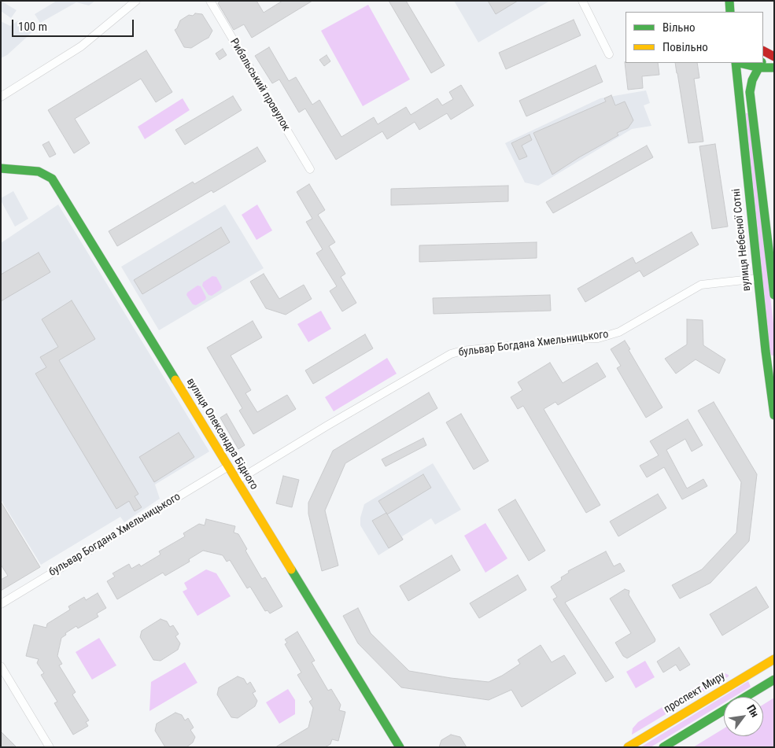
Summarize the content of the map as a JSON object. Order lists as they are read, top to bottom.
{
  "streets": {
    "street": [
      "Рибальський провулок",
      "вулиця Небесної Сотні",
      "бульвар Богдана Хмельницького",
      "вулиця Олександра Бідного",
      "проспект Миру"
    ]
  },
  "crossings": [
    ["вулиця Небесної Сотні", "бульвар Богдана Хмельницького"],
    ["бульвар Богдана Хмельницького", "вулиця Олександра Бідного"]
  ],
  "legend": ["Вільно", "Повільно"],
  "scale_bar": "100 m",
  "north": "top right"
}
